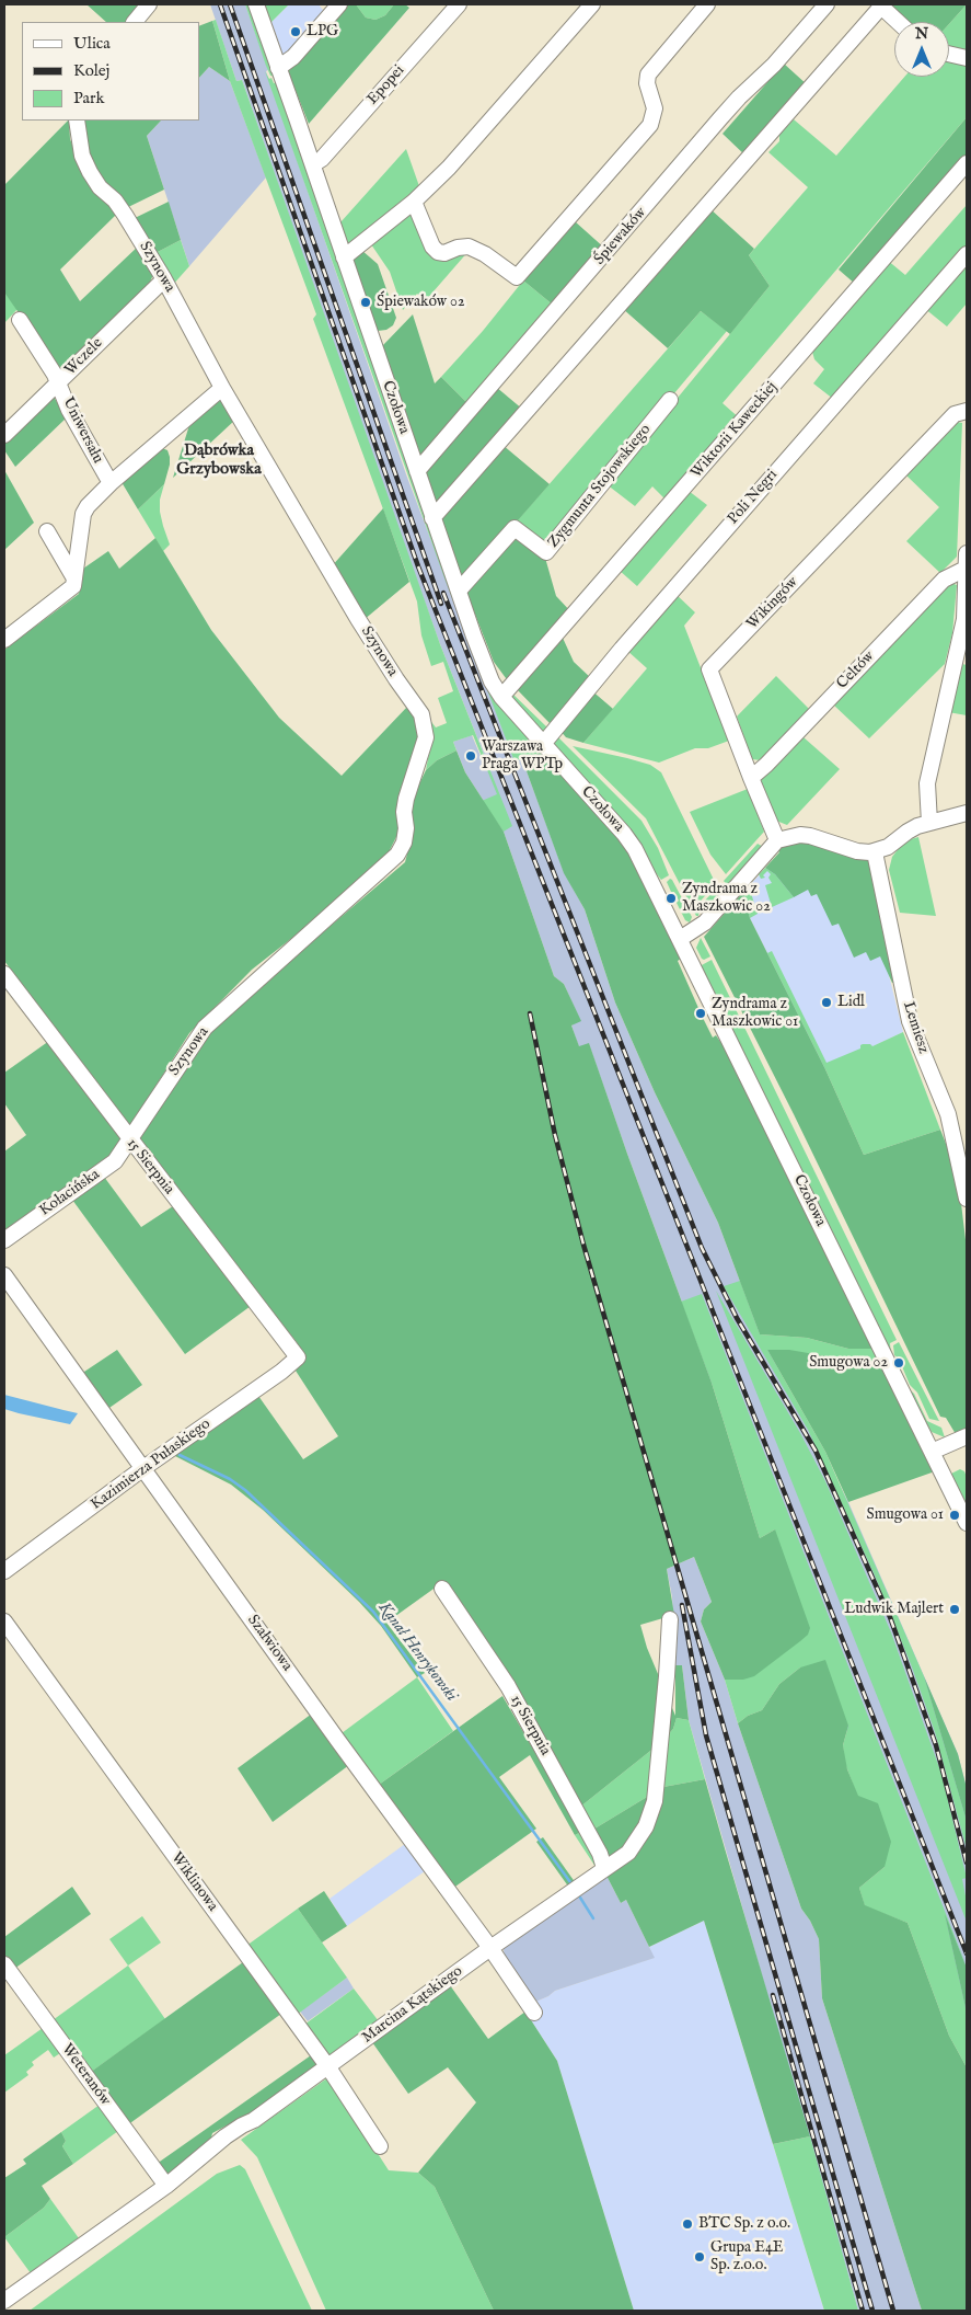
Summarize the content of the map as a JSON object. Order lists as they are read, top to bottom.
{
  "streets": {
    "street": [
      "Epopei",
      "Śpiewaków",
      "Szynowa",
      "Wczele",
      "Czołowa",
      "Uniwersału",
      "Wiktorii Kaweckiej",
      "Zygmunta Stojowskiego",
      "Poli Negri",
      "Wikingów",
      "Celtów",
      "Lemiesz",
      "15 Sierpnia",
      "Kołacińska",
      "Kazimierza Pułaskiego",
      "Szałwiowa",
      "Wiklinowa",
      "Marcina Kątskiego",
      "Weteranów"
    ]
  },
  "crossings": [
    ["Epopei", "Czołowa"],
    ["Śpiewaków", "Czołowa"],
    ["Szynowa", "Wczele"],
    ["Szynowa", "15 Sierpnia"],
    ["Szynowa", "Kołacińska"],
    ["Wczele", "Uniwersału"],
    ["Czołowa", "Wiktorii Kaweckiej"],
    ["Czołowa", "Zygmunta Stojowskiego"],
    ["Czołowa", "Poli Negri"],
    ["Wikingów", "Celtów"],
    ["15 Sierpnia", "Kołacińska"],
    ["15 Sierpnia", "Kazimierza Pułaskiego"],
    ["15 Sierpnia", "Marcina Kątskiego"],
    ["Kazimierza Pułaskiego", "Szałwiowa"],
    ["Szałwiowa", "Marcina Kątskiego"],
    ["Wiklinowa", "Marcina Kątskiego"],
    ["Marcina Kątskiego", "Weteranów"]
  ],
  "districts": ["Dąbrówka Grzybowska"],
  "water": ["Kanał Henrykowski"],
  "places": [
    "LPG",
    "Śpiewaków 02",
    "Warszawa Praga WPTp",
    "Zyndrama z Maszkowic 02",
    "Lidl",
    "Zyndrama z Maszkowic 01",
    "Smugowa 02",
    "Smugowa 01",
    "Ludwik Majlert",
    "BTC Sp. z o.o.",
    "Grupa E4E Sp. z.o.o."
  ],
  "legend": ["Ulica", "Kolej", "Park"],
  "north": "top"
}
